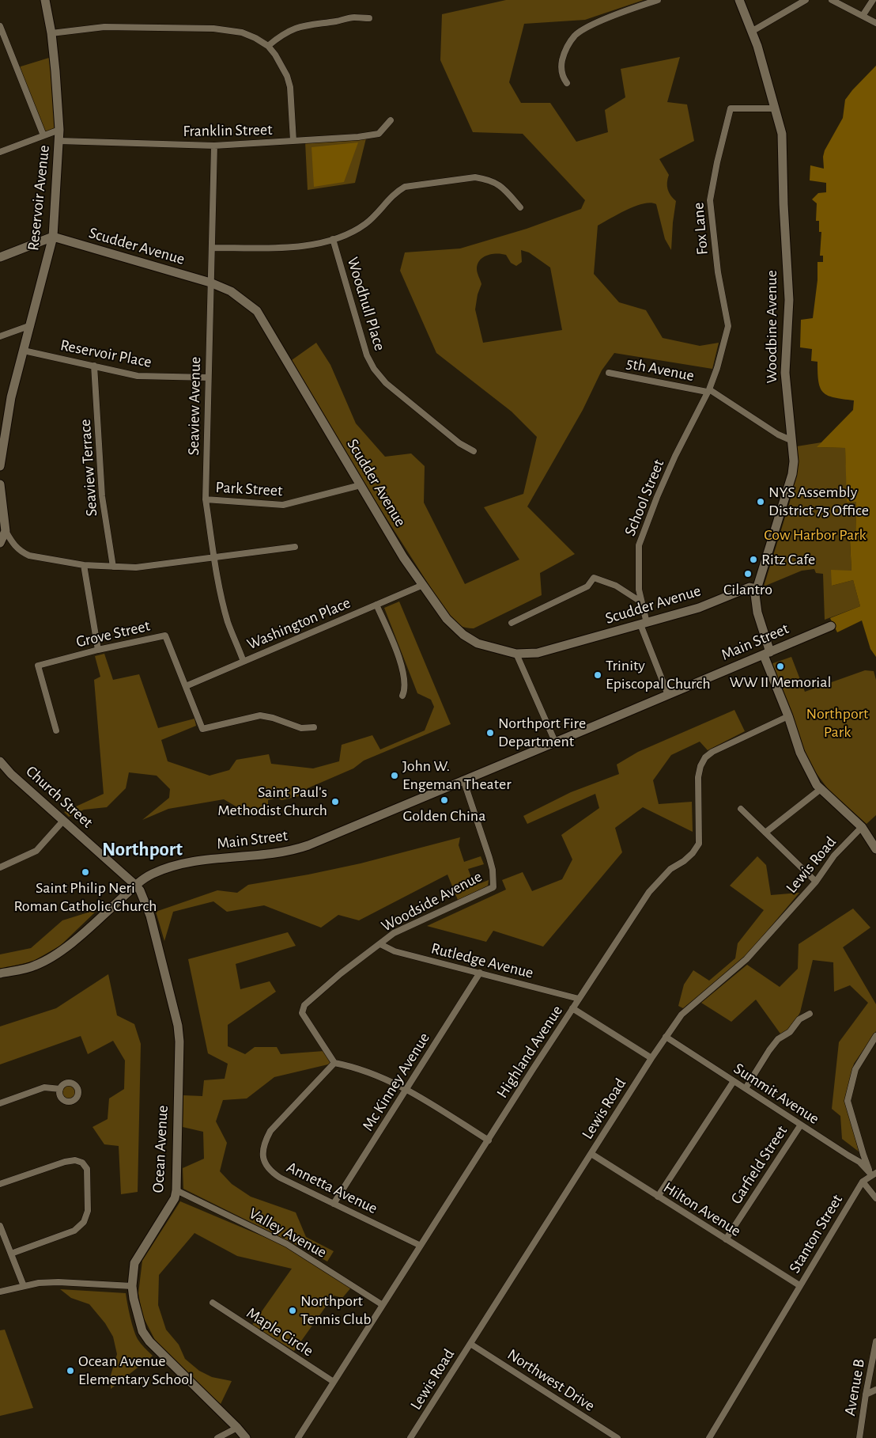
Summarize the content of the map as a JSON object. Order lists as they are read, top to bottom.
{
  "streets": {
    "main road": [
      "Reservoir Avenue",
      "Scudder Avenue",
      "Woodbine Avenue",
      "Main Street",
      "Church Street",
      "Ocean Avenue"
    ],
    "street": [
      "Franklin Street",
      "Fox Lane",
      "Woodhull Place",
      "Reservoir Place",
      "5th Avenue",
      "Seaview Avenue",
      "Seaview Terrace",
      "Park Street",
      "School Street",
      "Washington Place",
      "Grove Street",
      "Lewis Road",
      "Woodside Avenue",
      "Rutledge Avenue",
      "Highland Avenue",
      "Mc Kinney Avenue",
      "Summit Avenue",
      "Garfield Street",
      "Annetta Avenue",
      "Hilton Avenue",
      "Valley Avenue",
      "Stanton Street",
      "Maple Circle",
      "Northwest Drive",
      "Avenue B"
    ]
  },
  "crossings": [
    ["Franklin Street", "Reservoir Avenue"],
    ["Franklin Street", "Seaview Avenue"],
    ["Reservoir Avenue", "Scudder Avenue"],
    ["Reservoir Avenue", "Reservoir Place"],
    ["Fox Lane", "Woodbine Avenue"],
    ["Fox Lane", "5th Avenue"],
    ["Fox Lane", "School Street"],
    ["Scudder Avenue", "Woodbine Avenue"],
    ["Scudder Avenue", "Seaview Avenue"],
    ["Scudder Avenue", "Park Street"],
    ["Scudder Avenue", "School Street"],
    ["Scudder Avenue", "Washington Place"],
    ["Woodbine Avenue", "5th Avenue"],
    ["Woodbine Avenue", "Main Street"],
    ["Woodbine Avenue", "Lewis Road"],
    ["Woodbine Avenue", "Highland Avenue"],
    ["Reservoir Place", "Seaview Avenue"],
    ["Reservoir Place", "Seaview Terrace"],
    ["5th Avenue", "School Street"],
    ["Seaview Avenue", "Park Street"],
    ["Seaview Avenue", "Washington Place"],
    ["School Street", "Main Street"],
    ["Washington Place", "Grove Street"],
    ["Main Street", "Church Street"],
    ["Main Street", "Woodside Avenue"],
    ["Main Street", "Ocean Avenue"],
    ["Church Street", "Ocean Avenue"],
    ["Lewis Road", "Summit Avenue"],
    ["Lewis Road", "Hilton Avenue"],
    ["Lewis Road", "Northwest Drive"],
    ["Woodside Avenue", "Rutledge Avenue"],
    ["Woodside Avenue", "Annetta Avenue"],
    ["Rutledge Avenue", "Highland Avenue"],
    ["Rutledge Avenue", "Mc Kinney Avenue"],
    ["Highland Avenue", "Annetta Avenue"],
    ["Highland Avenue", "Valley Avenue"],
    ["Highland Avenue", "Maple Circle"],
    ["Mc Kinney Avenue", "Annetta Avenue"],
    ["Summit Avenue", "Garfield Street"],
    ["Summit Avenue", "Stanton Street"],
    ["Ocean Avenue", "Valley Avenue"],
    ["Garfield Street", "Hilton Avenue"],
    ["Hilton Avenue", "Stanton Street"]
  ],
  "districts": ["Northport"],
  "parks": ["Cow Harbor Park", "Northport Park"],
  "places": [
    "NYS Assembly District 75 Office",
    "Ritz Cafe",
    "Cilantro",
    "WW II Memorial",
    "Trinity Episcopal Church",
    "Northport Fire Department",
    "John W. Engeman Theater",
    "Golden China",
    "Saint Paul's Methodist Church",
    "Saint Philip Neri Roman Catholic Church",
    "Northport Tennis Club",
    "Ocean Avenue Elementary School"
  ]
}
